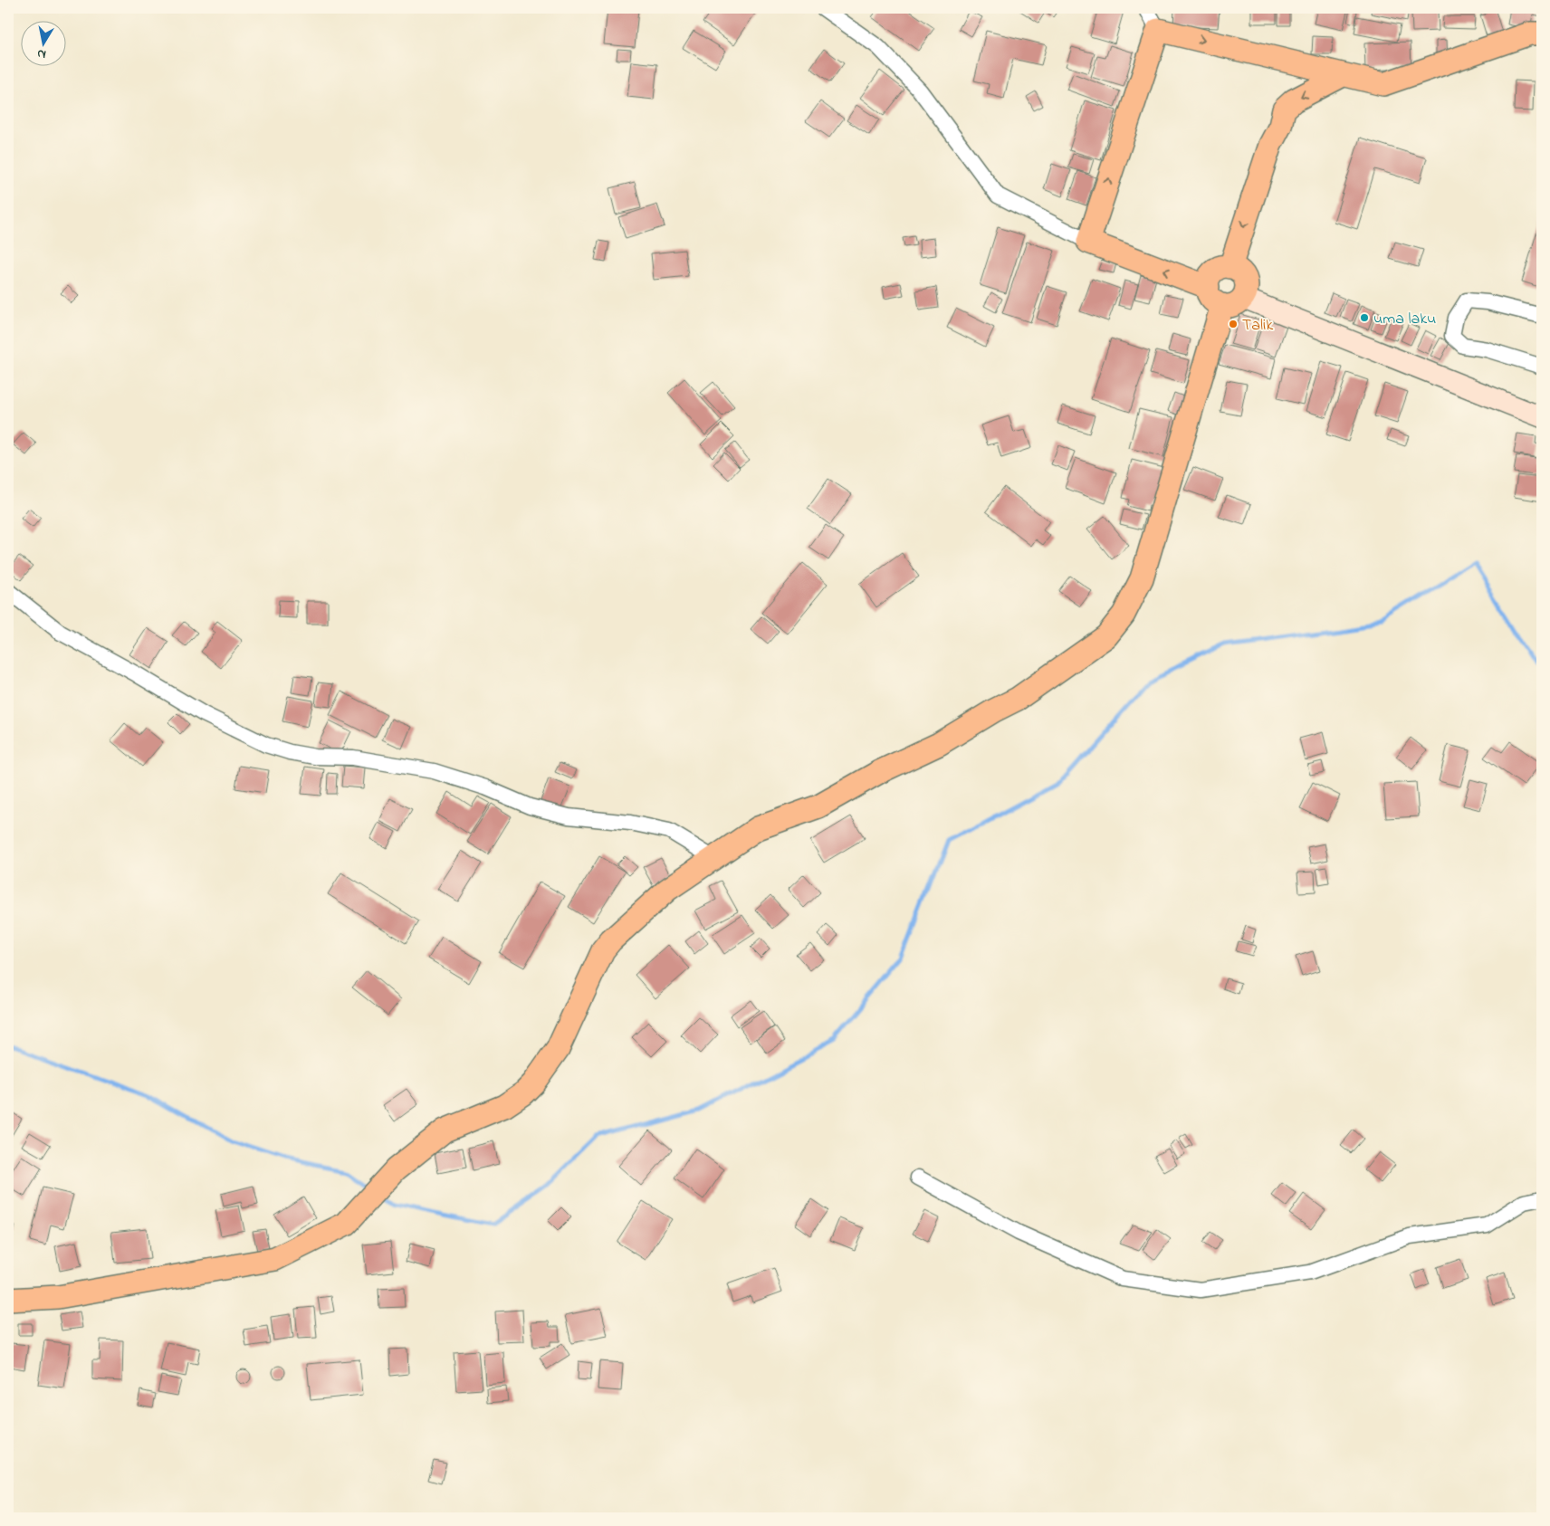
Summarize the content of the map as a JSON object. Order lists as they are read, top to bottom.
{
  "places": ["uma laku", "Talik"],
  "north": "bottom"
}
